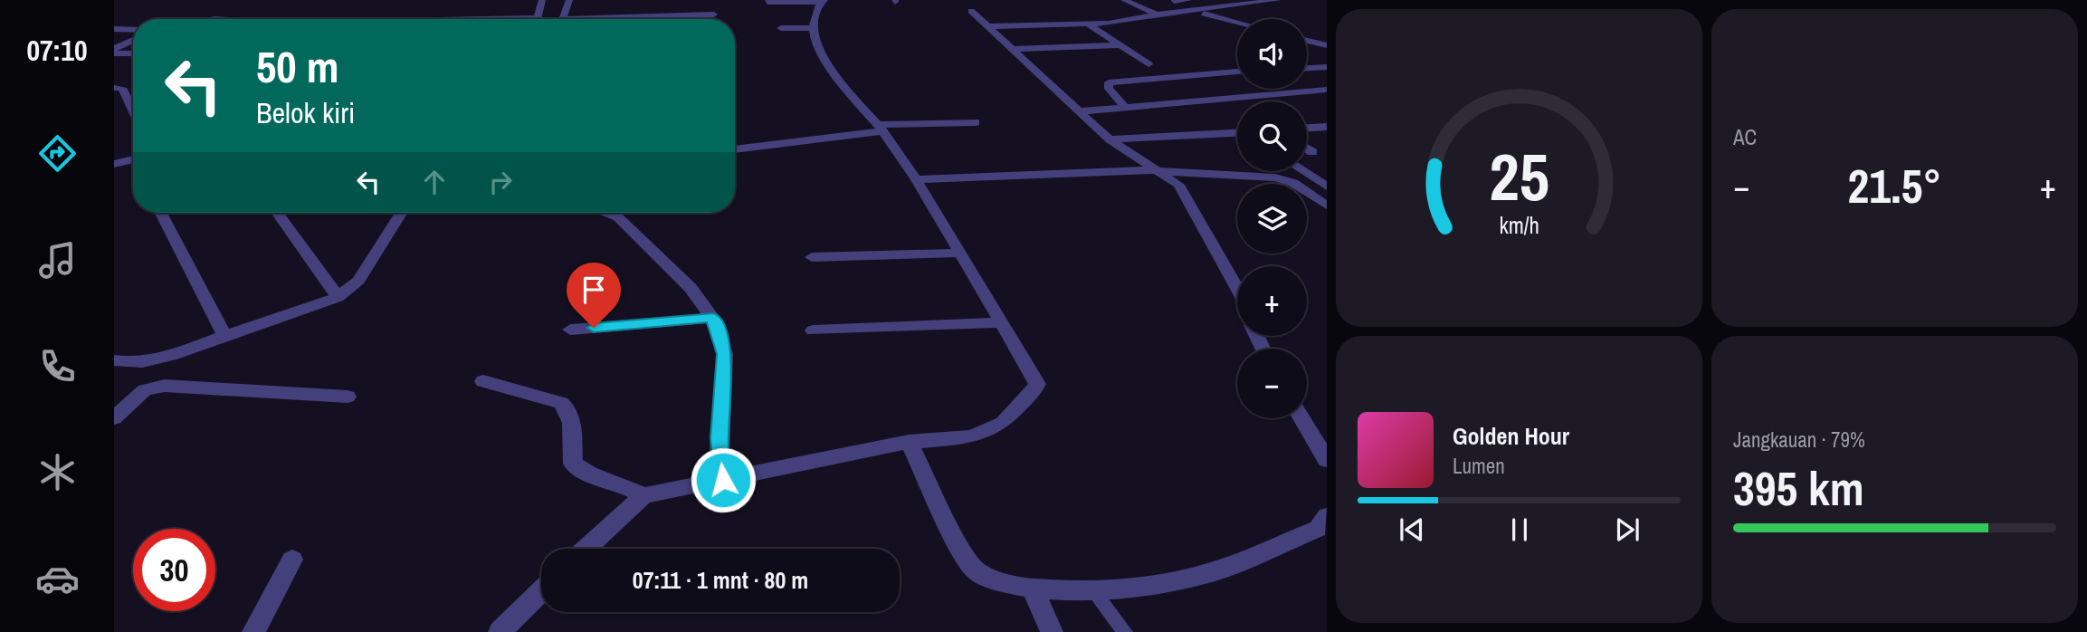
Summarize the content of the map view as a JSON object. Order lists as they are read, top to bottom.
{
  "page": {
    "tabs": "07:10",
    "tile": [
      "AC",
      ["Jangkauan · 79%", "395 km"]
    ],
    "map_buttons": ["+", "−"],
    "turn": ["50 m", "Belok kiri"],
    "heat": ["−", "21.5°", "+"],
    "song": ["Golden Hour", "Lumen"],
    "limit": "30",
    "trip": "07:11 · 1 mnt · 80 m",
    "gauge": ["25", "km/h"]
  }
}
